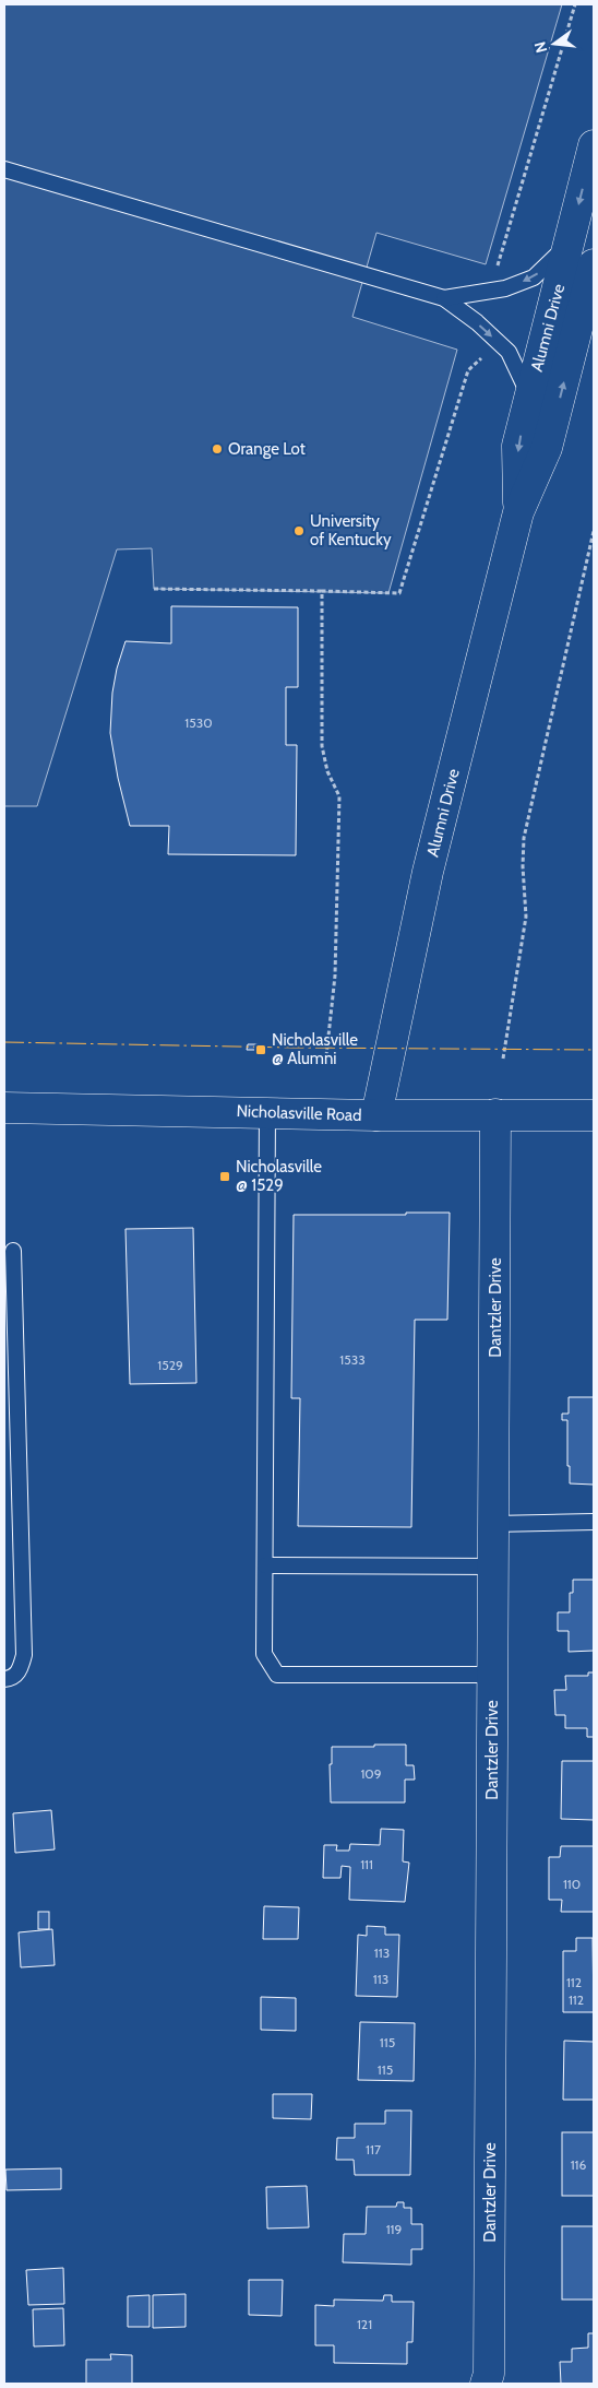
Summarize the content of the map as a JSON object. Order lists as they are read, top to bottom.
{
  "streets": {
    "main road": ["Alumni Drive", "Nicholasville Road", "Dantzler Drive"]
  },
  "crossings": [
    ["Alumni Drive", "Nicholasville Road"],
    ["Nicholasville Road", "Dantzler Drive"]
  ],
  "places": {
    "other": ["Orange Lot", "University of Kentucky"],
    "transit": ["Nicholasville @ Alumni", "Nicholasville @ 1529"]
  },
  "house_numbers": [
    "1530",
    "1533",
    "1529",
    "109",
    "111",
    "110",
    "113",
    "113",
    "112",
    "112",
    "115",
    "115",
    "117",
    "116",
    "119",
    "121"
  ],
  "north": "left"
}
